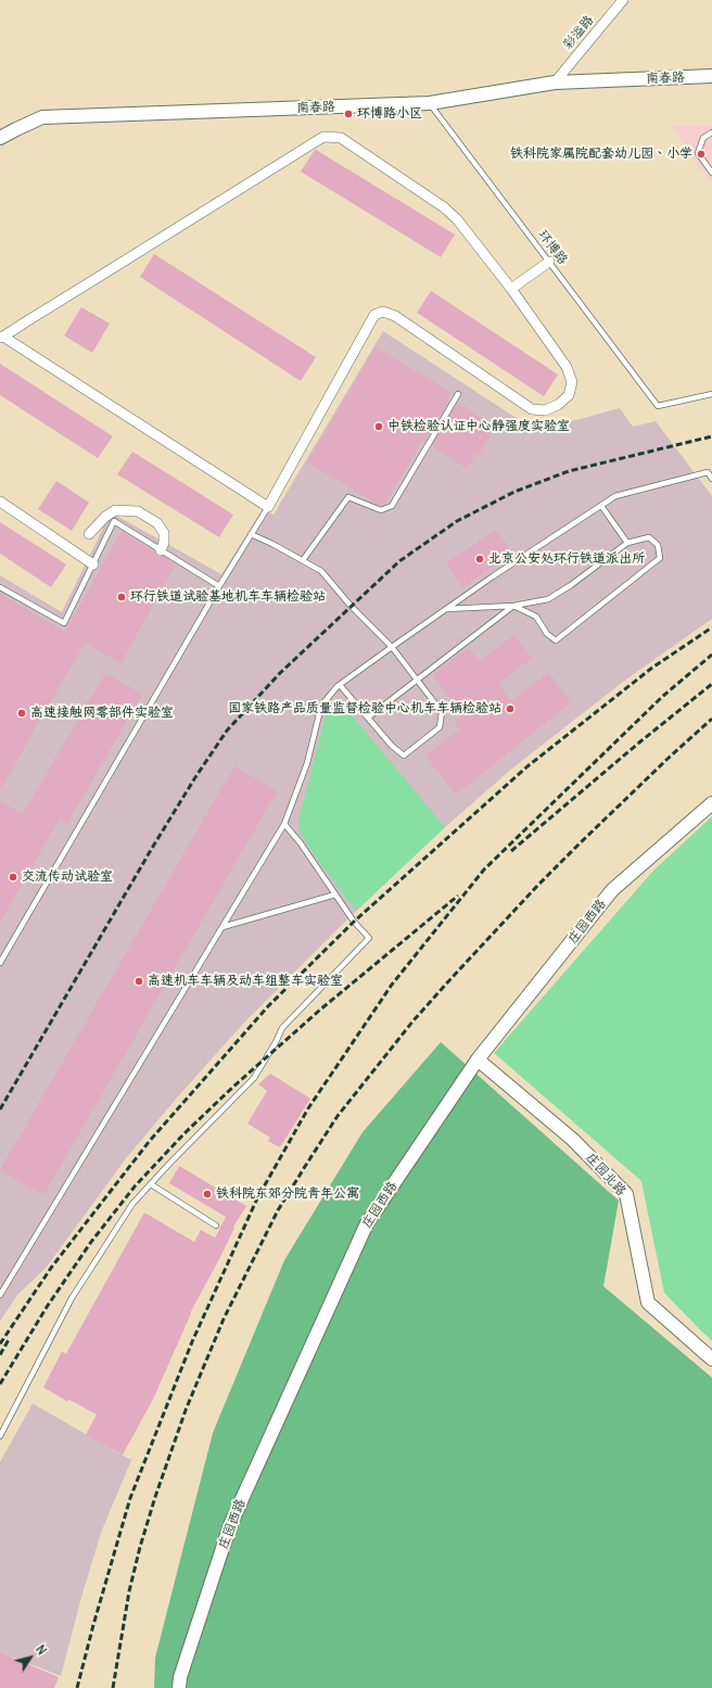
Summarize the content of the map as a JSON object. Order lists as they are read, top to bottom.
{
  "streets": {
    "street": [
      "彩溢路",
      "南春路",
      "庄园西路",
      "庄园北路"
    ],
    "lane": ["环博路"]
  },
  "crossings": [
    ["彩溢路", "南春路"],
    ["南春路", "环博路"],
    ["庄园西路", "庄园北路"]
  ],
  "places": [
    "环博路小区",
    "铁科院家属院配套幼儿园、小学",
    "中铁检验认证中心静强度实验室",
    "北京公安处环行铁道派出所",
    "环行铁道试验基地机车车辆检验站",
    "国家铁路产品质量监督检验中心机车车辆检验站",
    "高速接触网零部件实验室",
    "交流传动试验室",
    "高速机车车辆及动车组整车实验室",
    "铁科院东郊分院青年公寓"
  ],
  "north": "top right"
}
